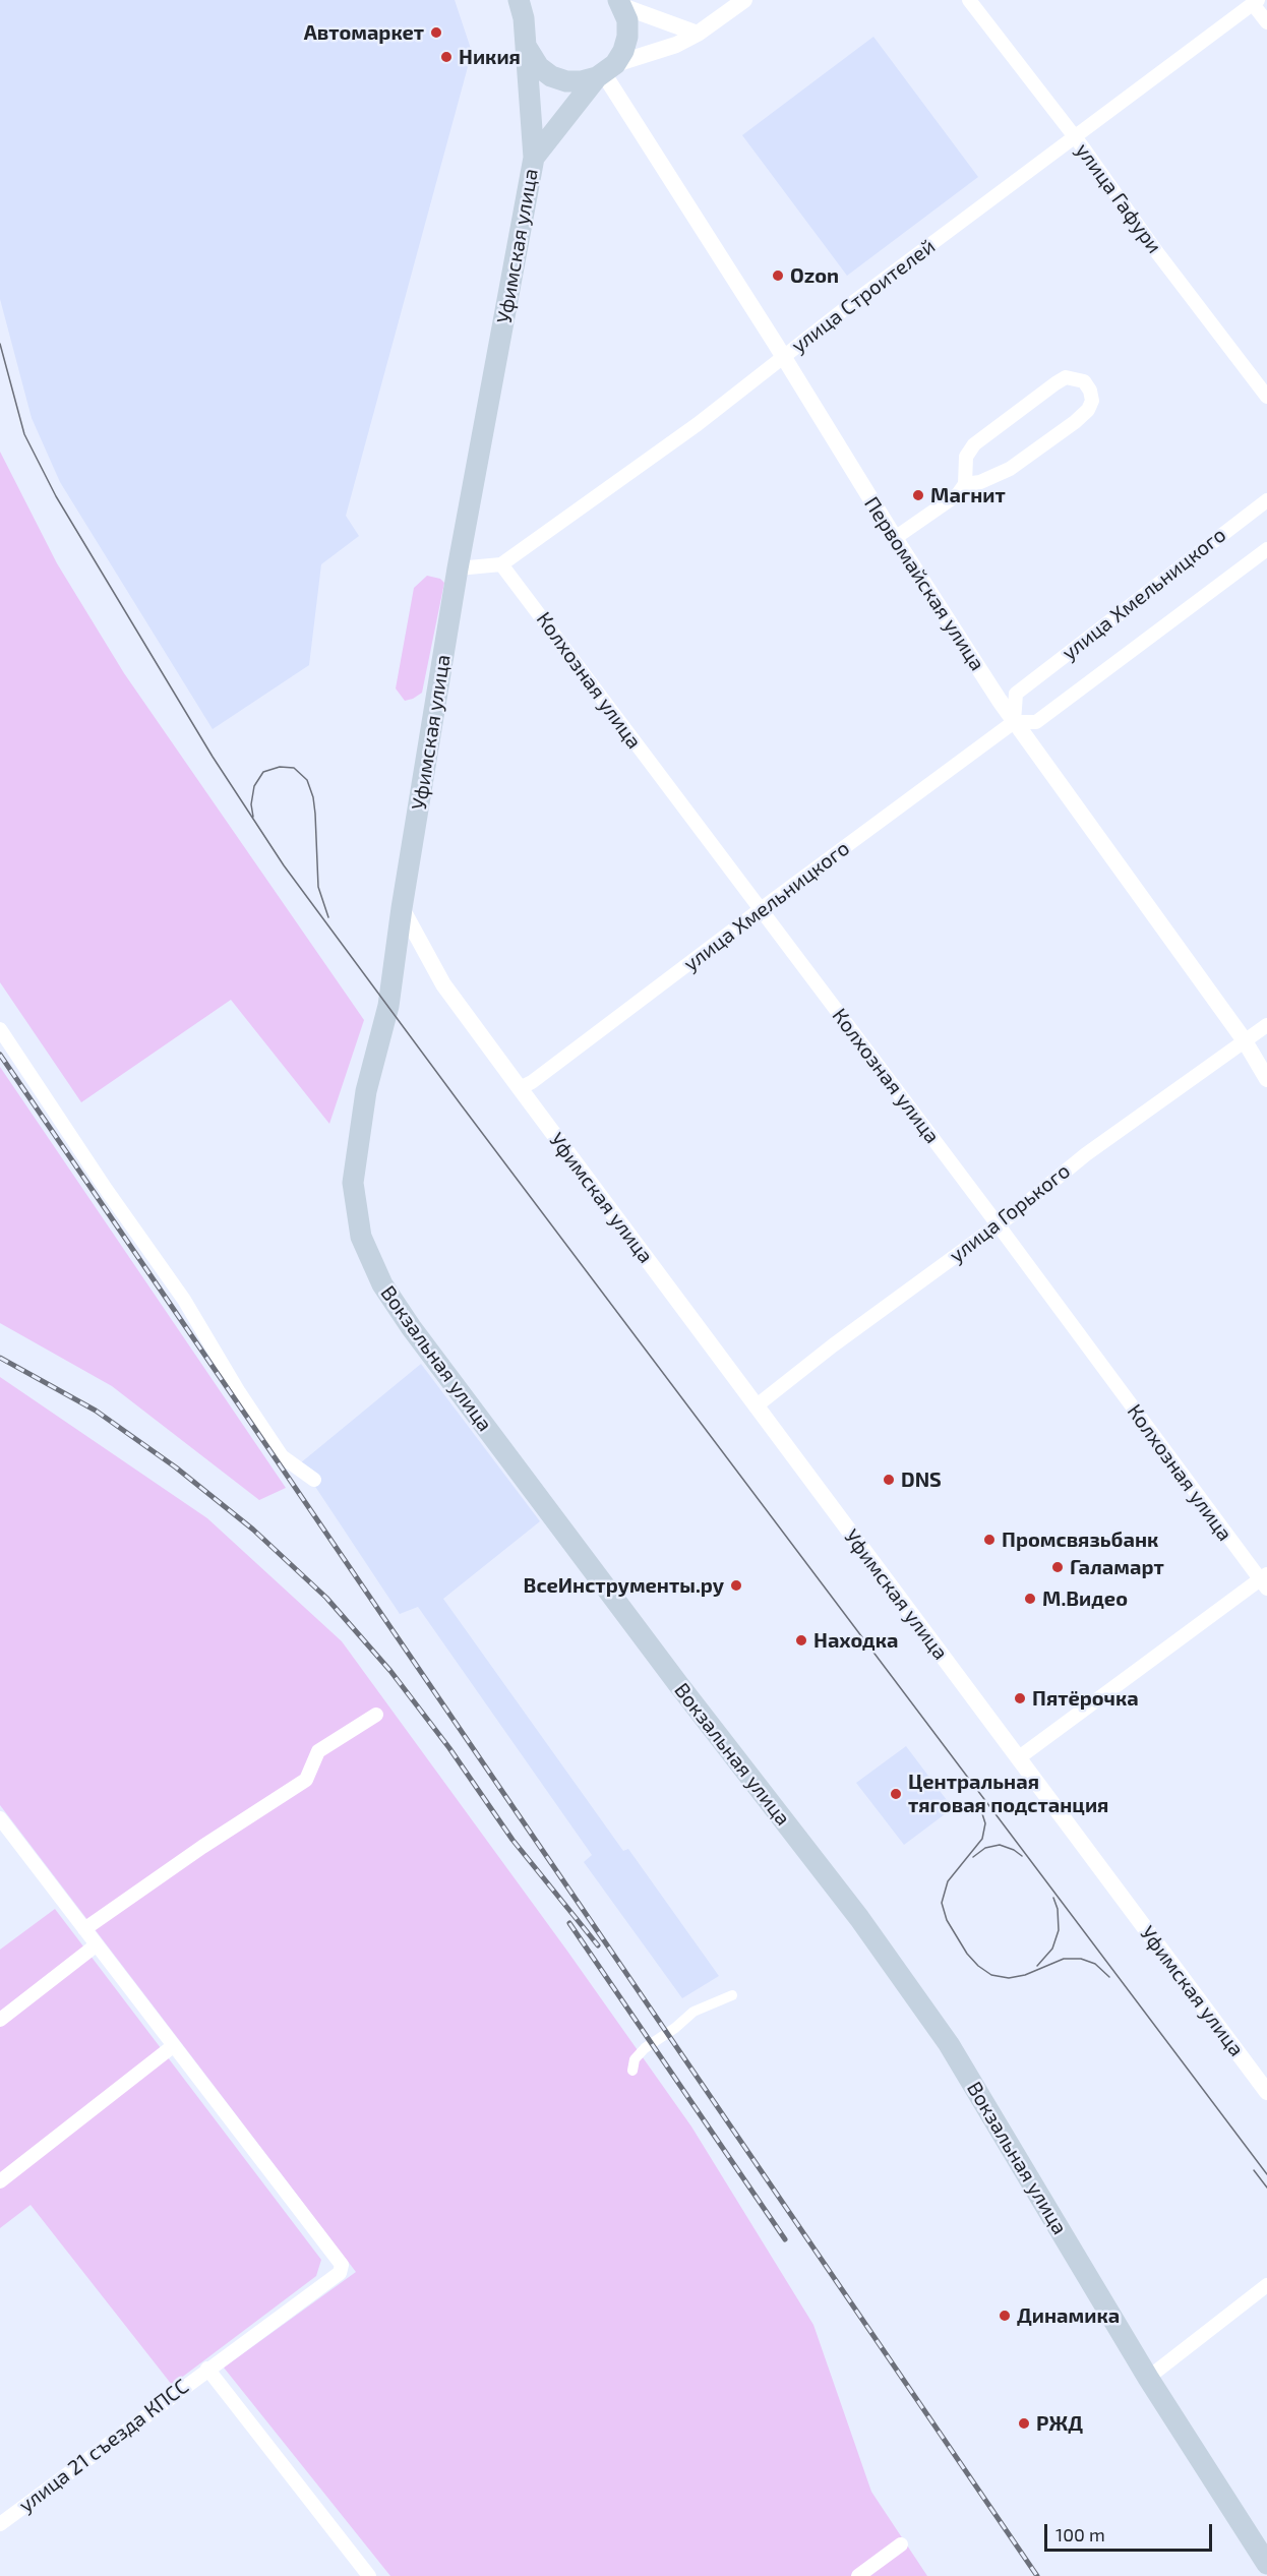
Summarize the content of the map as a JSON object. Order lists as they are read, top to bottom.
{
  "streets": {
    "main road": ["Уфимская улица", "Вокзальная улица"],
    "street": [
      "улица Гафури",
      "улица Строителей",
      "Первомайская улица",
      "улица Хмельницкого",
      "Колхозная улица",
      "улица Горького",
      "улица 21 съезда КПСС"
    ]
  },
  "crossings": [
    ["улица Гафури", "улица Строителей"],
    ["Уфимская улица", "улица Хмельницкого"],
    ["Уфимская улица", "улица Горького"],
    ["Уфимская улица", "Вокзальная улица"],
    ["улица Строителей", "Первомайская улица"],
    ["улица Строителей", "Колхозная улица"],
    ["Первомайская улица", "улица Хмельницкого"],
    ["Первомайская улица", "улица Горького"],
    ["улица Хмельницкого", "Колхозная улица"],
    ["Колхозная улица", "улица Горького"]
  ],
  "places": [
    "Автомаркет",
    "Никия",
    "Ozon",
    "Магнит",
    "DNS",
    "Промсвязьбанк",
    "Галамарт",
    "ВсеИнструменты.ру",
    "М.Видео",
    "Находка",
    "Пятёрочка",
    "Центральная тяговая подстанция",
    "Динамика",
    "РЖД"
  ],
  "scale_bar": "100 m"
}
